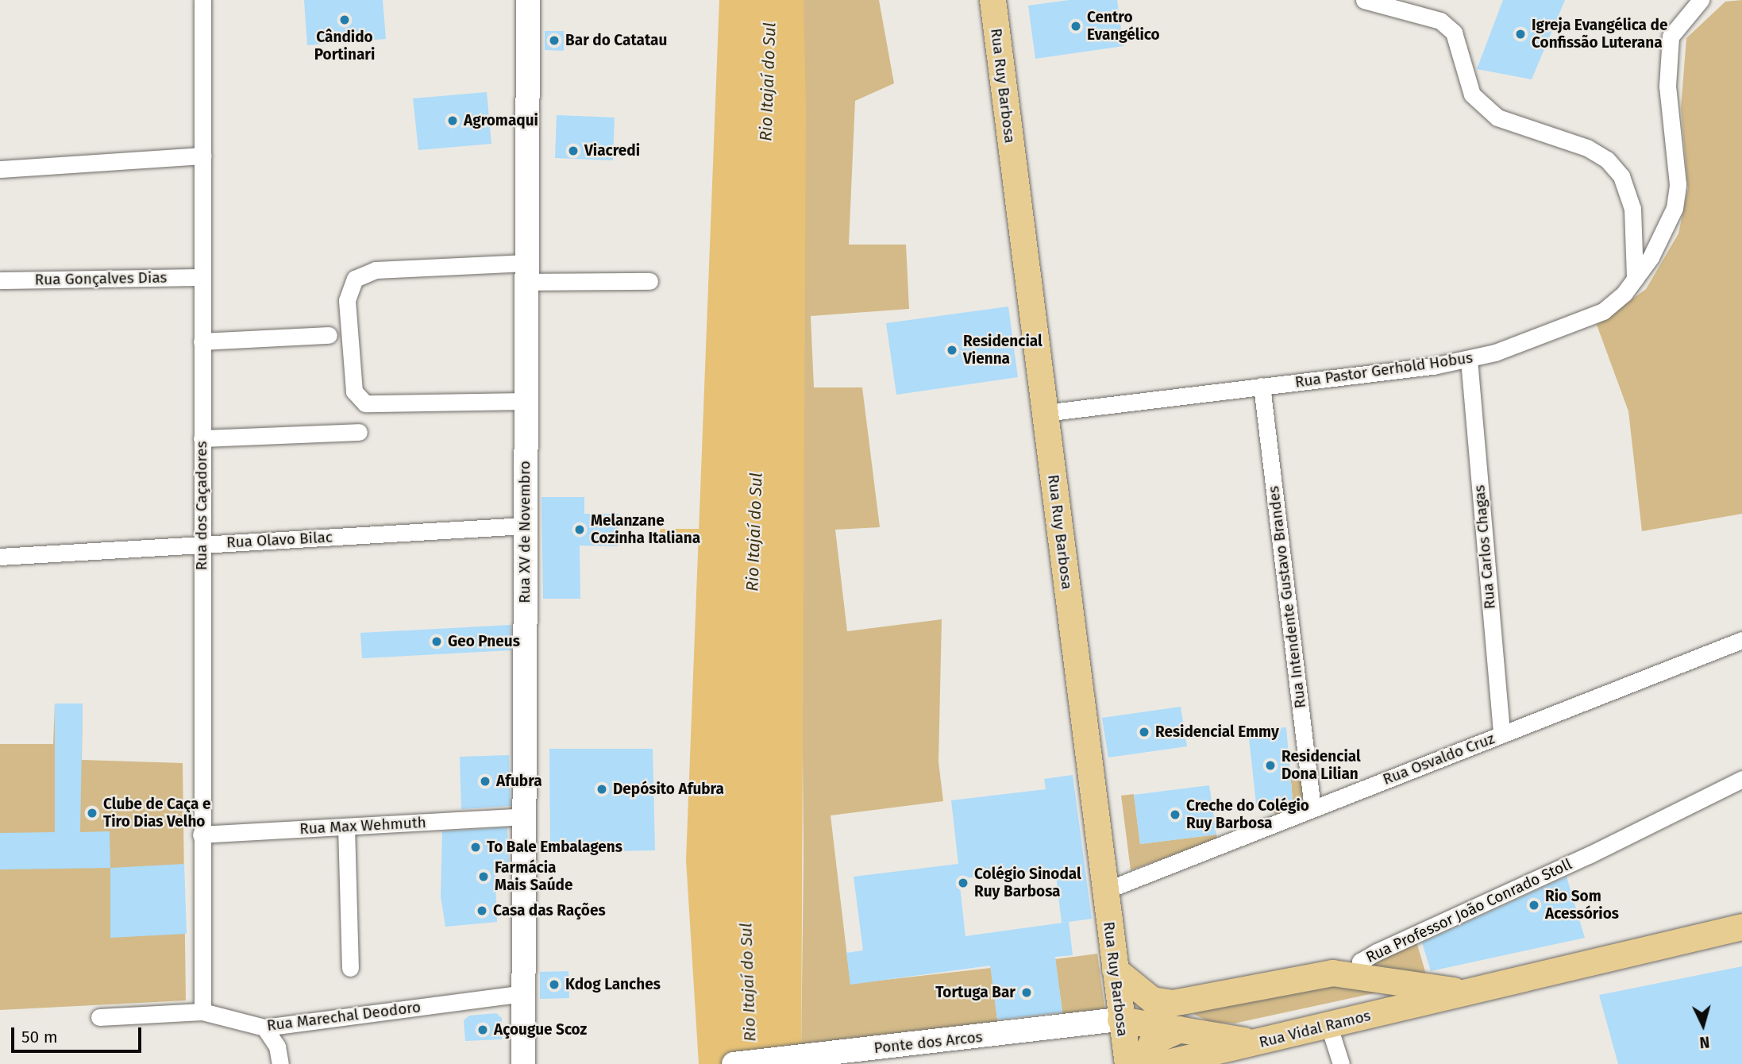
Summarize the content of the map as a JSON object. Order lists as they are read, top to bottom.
{
  "streets": {
    "main road": [
      "Rua Ruy Barbosa",
      "Rua XV de Novembro",
      "Rua Professor João Conrado Stoll",
      "Rua Vidal Ramos",
      "Ponte dos Arcos"
    ],
    "street": [
      "Rua Gonçalves Dias",
      "Rua Pastor Gerhold Hobus",
      "Rua dos Caçadores",
      "Rua Olavo Bilac",
      "Rua Carlos Chagas",
      "Rua Intendente Gustavo Brandes",
      "Rua Osvaldo Cruz",
      "Rua Max Wehmuth",
      "Rua Marechal Deodoro"
    ]
  },
  "crossings": [
    ["Rua Ruy Barbosa", "Rua Pastor Gerhold Hobus"],
    ["Rua Ruy Barbosa", "Rua Osvaldo Cruz"],
    ["Rua Ruy Barbosa", "Rua Professor João Conrado Stoll"],
    ["Rua Ruy Barbosa", "Ponte dos Arcos"],
    ["Rua Gonçalves Dias", "Rua dos Caçadores"],
    ["Rua Pastor Gerhold Hobus", "Rua Carlos Chagas"],
    ["Rua Pastor Gerhold Hobus", "Rua Intendente Gustavo Brandes"],
    ["Rua dos Caçadores", "Rua Olavo Bilac"],
    ["Rua dos Caçadores", "Rua Max Wehmuth"],
    ["Rua dos Caçadores", "Rua Marechal Deodoro"],
    ["Rua XV de Novembro", "Rua Olavo Bilac"],
    ["Rua XV de Novembro", "Rua Max Wehmuth"],
    ["Rua XV de Novembro", "Rua Marechal Deodoro"],
    ["Rua Carlos Chagas", "Rua Osvaldo Cruz"],
    ["Rua Intendente Gustavo Brandes", "Rua Osvaldo Cruz"],
    ["Rua Professor João Conrado Stoll", "Rua Vidal Ramos"]
  ],
  "water": ["Rio Itajaí do Sul"],
  "places": [
    "Cândido Portinari",
    "Centro Evangélico",
    "Igreja Evangélica de Confissão Luterana",
    "Bar do Catatau",
    "Agromaqui",
    "Viacredi",
    "Residencial Vienna",
    "Melanzane Cozinha Italiana",
    "Geo Pneus",
    "Residencial Emmy",
    "Residencial Dona Lilian",
    "Afubra",
    "Depósito Afubra",
    "Clube de Caça e Tiro Dias Velho",
    "Creche do Colégio Ruy Barbosa",
    "To Bale Embalagens",
    "Farmácia Mais Saúde",
    "Colégio Sinodal Ruy Barbosa",
    "Rio Som Acessórios",
    "Casa das Rações",
    "Kdog Lanches",
    "Tortuga Bar",
    "Açougue Scoz"
  ],
  "scale_bar": "50 m",
  "north": "bottom"
}
